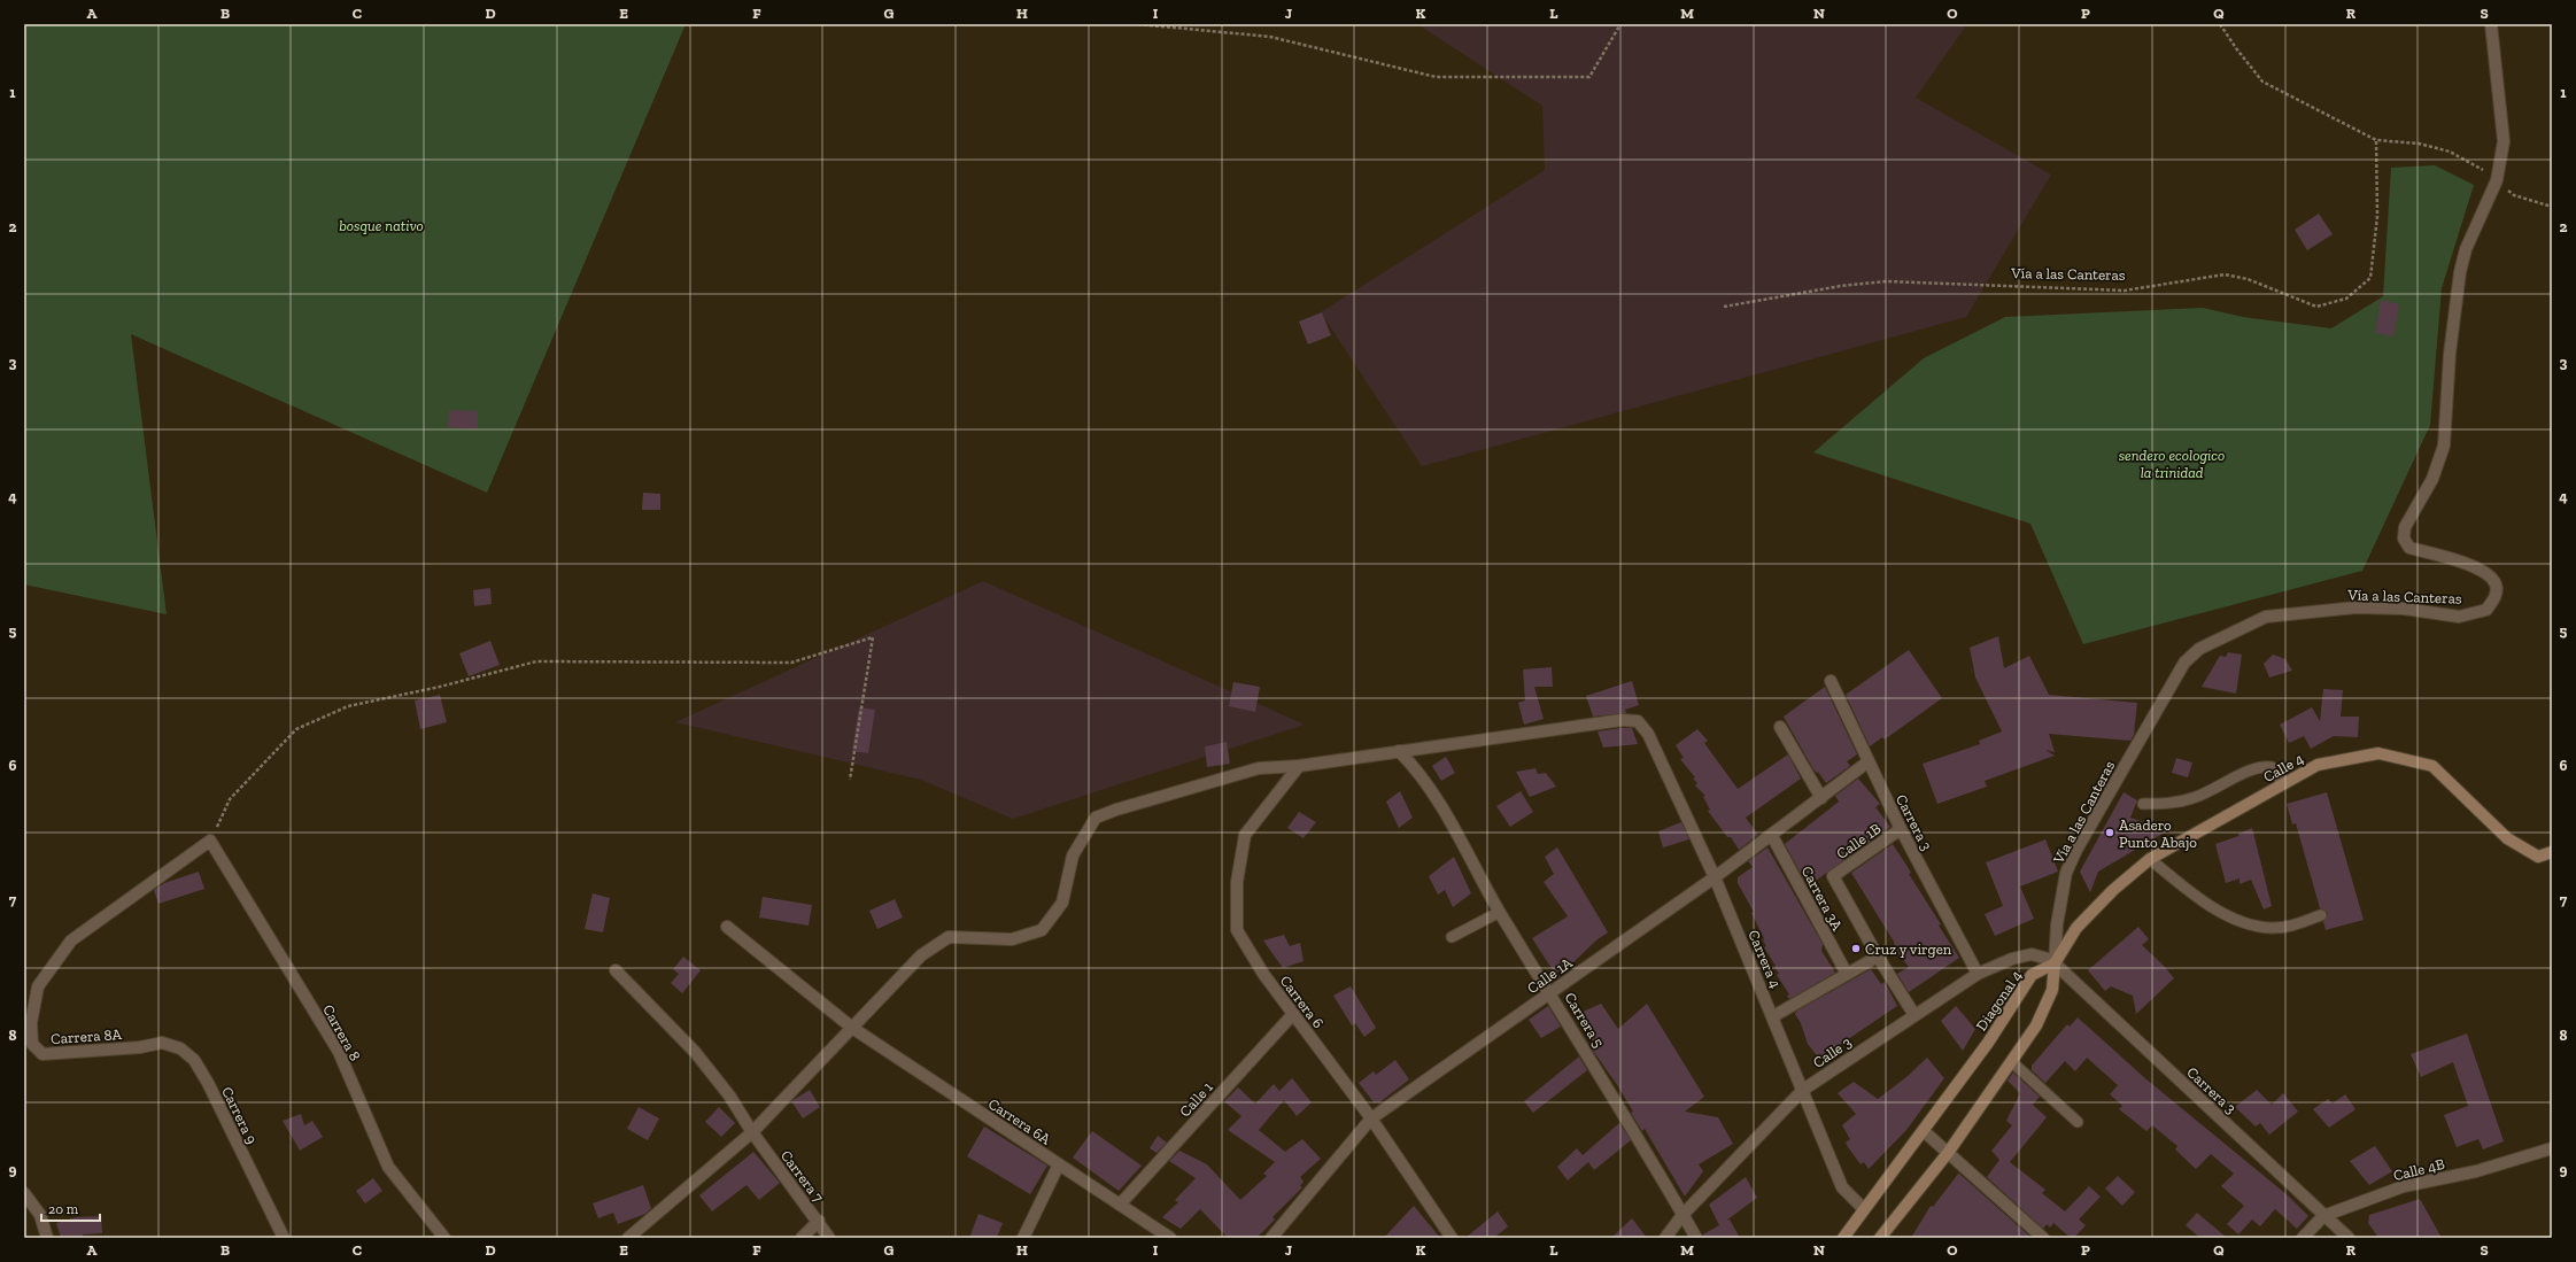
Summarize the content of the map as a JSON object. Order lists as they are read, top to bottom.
{
  "streets": {
    "street": [
      "Vía a las Canteras",
      "Calle 4",
      "Carrera 3",
      "Calle 1B",
      "Carrera 3A",
      "Carrera 4",
      "Calle 1A",
      "Diagonal 4",
      "Carrera 6",
      "Carrera 5",
      "Carrera 8",
      "Carrera 8A",
      "Calle 3",
      "Calle 1",
      "Carrera 9",
      "Carrera 6A",
      "Calle 4B",
      "Carrera 7"
    ]
  },
  "crossings": [
    ["Vía a las Canteras", "Calle 4"],
    ["Vía a las Canteras", "Carrera 3"],
    ["Vía a las Canteras", "Diagonal 4"],
    ["Vía a las Canteras", "Calle 3"],
    ["Calle 4", "Carrera 3"],
    ["Calle 4", "Diagonal 4"],
    ["Calle 4", "Calle 3"],
    ["Carrera 3", "Calle 1B"],
    ["Carrera 3", "Calle 1A"],
    ["Carrera 3", "Diagonal 4"],
    ["Carrera 3", "Calle 3"],
    ["Carrera 3", "Calle 4B"],
    ["Calle 1B", "Carrera 3A"],
    ["Carrera 3A", "Calle 1A"],
    ["Carrera 3A", "Calle 3"],
    ["Carrera 4", "Calle 1A"],
    ["Carrera 4", "Diagonal 4"],
    ["Carrera 4", "Carrera 5"],
    ["Carrera 4", "Calle 3"],
    ["Calle 1A", "Carrera 6"],
    ["Calle 1A", "Carrera 5"],
    ["Diagonal 4", "Calle 3"],
    ["Carrera 6", "Calle 1"],
    ["Carrera 5", "Calle 3"],
    ["Carrera 8", "Carrera 8A"],
    ["Carrera 8A", "Carrera 9"],
    ["Calle 1", "Carrera 6A"]
  ],
  "parks": ["bosque nativo", "sendero ecologico la trinidad"],
  "places": ["Asadero Punto Abajo", "Cruz y virgen"],
  "scale_bar": "20 m",
  "grid": {
    "columns": [
      "A",
      "B",
      "C",
      "D",
      "E",
      "F",
      "G",
      "H",
      "I",
      "J",
      "K",
      "L",
      "M",
      "N",
      "O",
      "P",
      "Q",
      "R",
      "S"
    ],
    "rows": [
      "1",
      "2",
      "3",
      "4",
      "5",
      "6",
      "7",
      "8",
      "9"
    ]
  }
}
